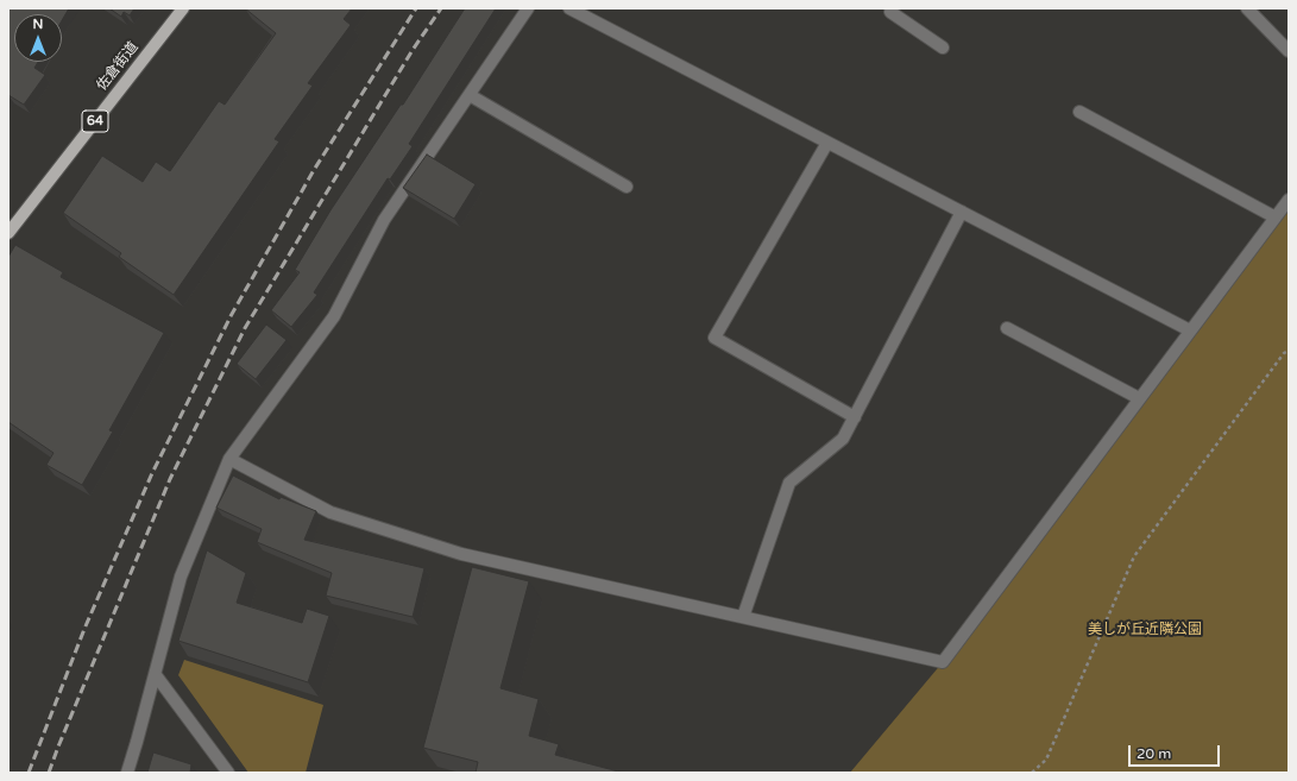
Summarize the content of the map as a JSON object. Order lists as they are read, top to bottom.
{
  "streets": {
    "main road": ["佐倉街道", "64"]
  },
  "parks": ["美しが丘近隣公園"],
  "scale_bar": "20 m",
  "north": "top"
}
